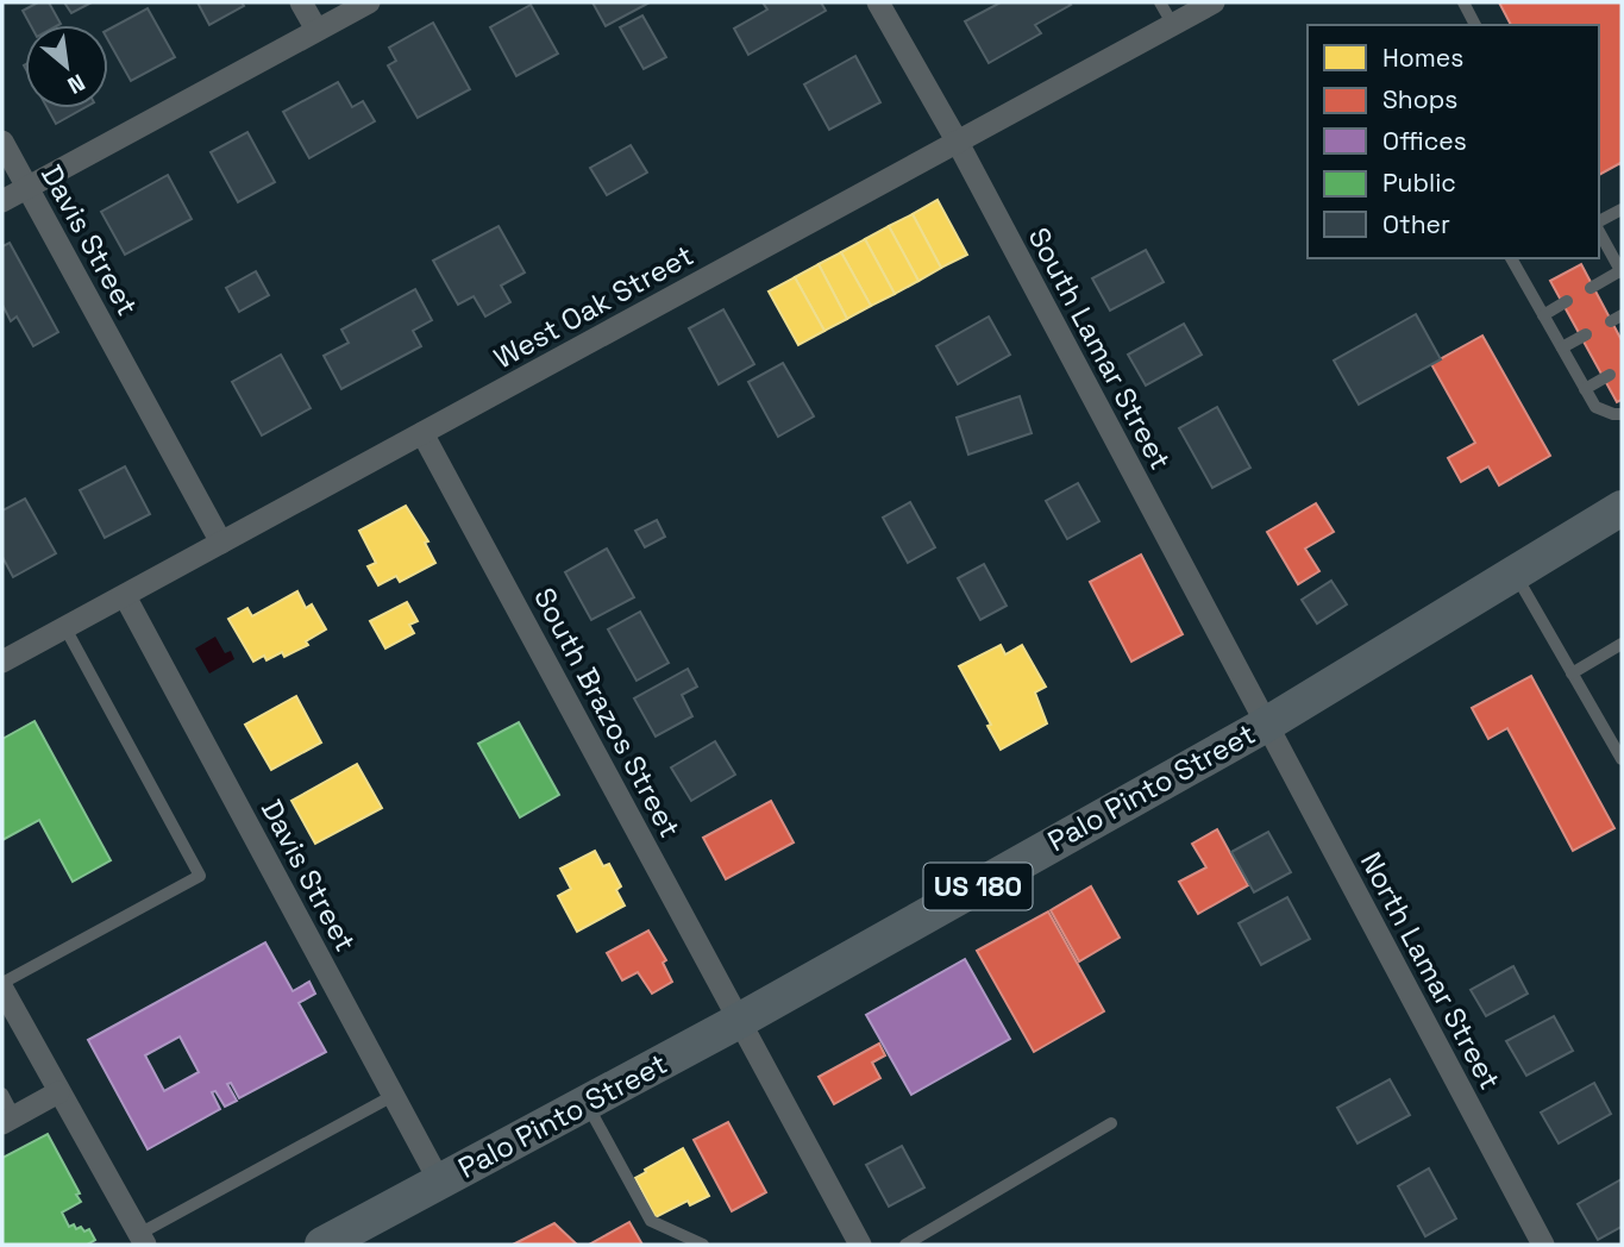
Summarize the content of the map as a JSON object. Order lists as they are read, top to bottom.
{
  "streets": {
    "main road": ["Palo Pinto Street", "US 180"],
    "street": [
      "Davis Street",
      "West Oak Street",
      "South Lamar Street",
      "South Brazos Street",
      "North Lamar Street"
    ]
  },
  "crossings": [
    ["Davis Street", "West Oak Street"],
    ["Davis Street", "Palo Pinto Street"],
    ["West Oak Street", "South Lamar Street"],
    ["West Oak Street", "South Brazos Street"],
    ["South Lamar Street", "Palo Pinto Street"],
    ["South Lamar Street", "North Lamar Street"],
    ["South Brazos Street", "Palo Pinto Street"],
    ["Palo Pinto Street", "North Lamar Street"]
  ],
  "legend": [
    "Homes",
    "Shops",
    "Offices",
    "Public",
    "Other"
  ],
  "north": "bottom right"
}
